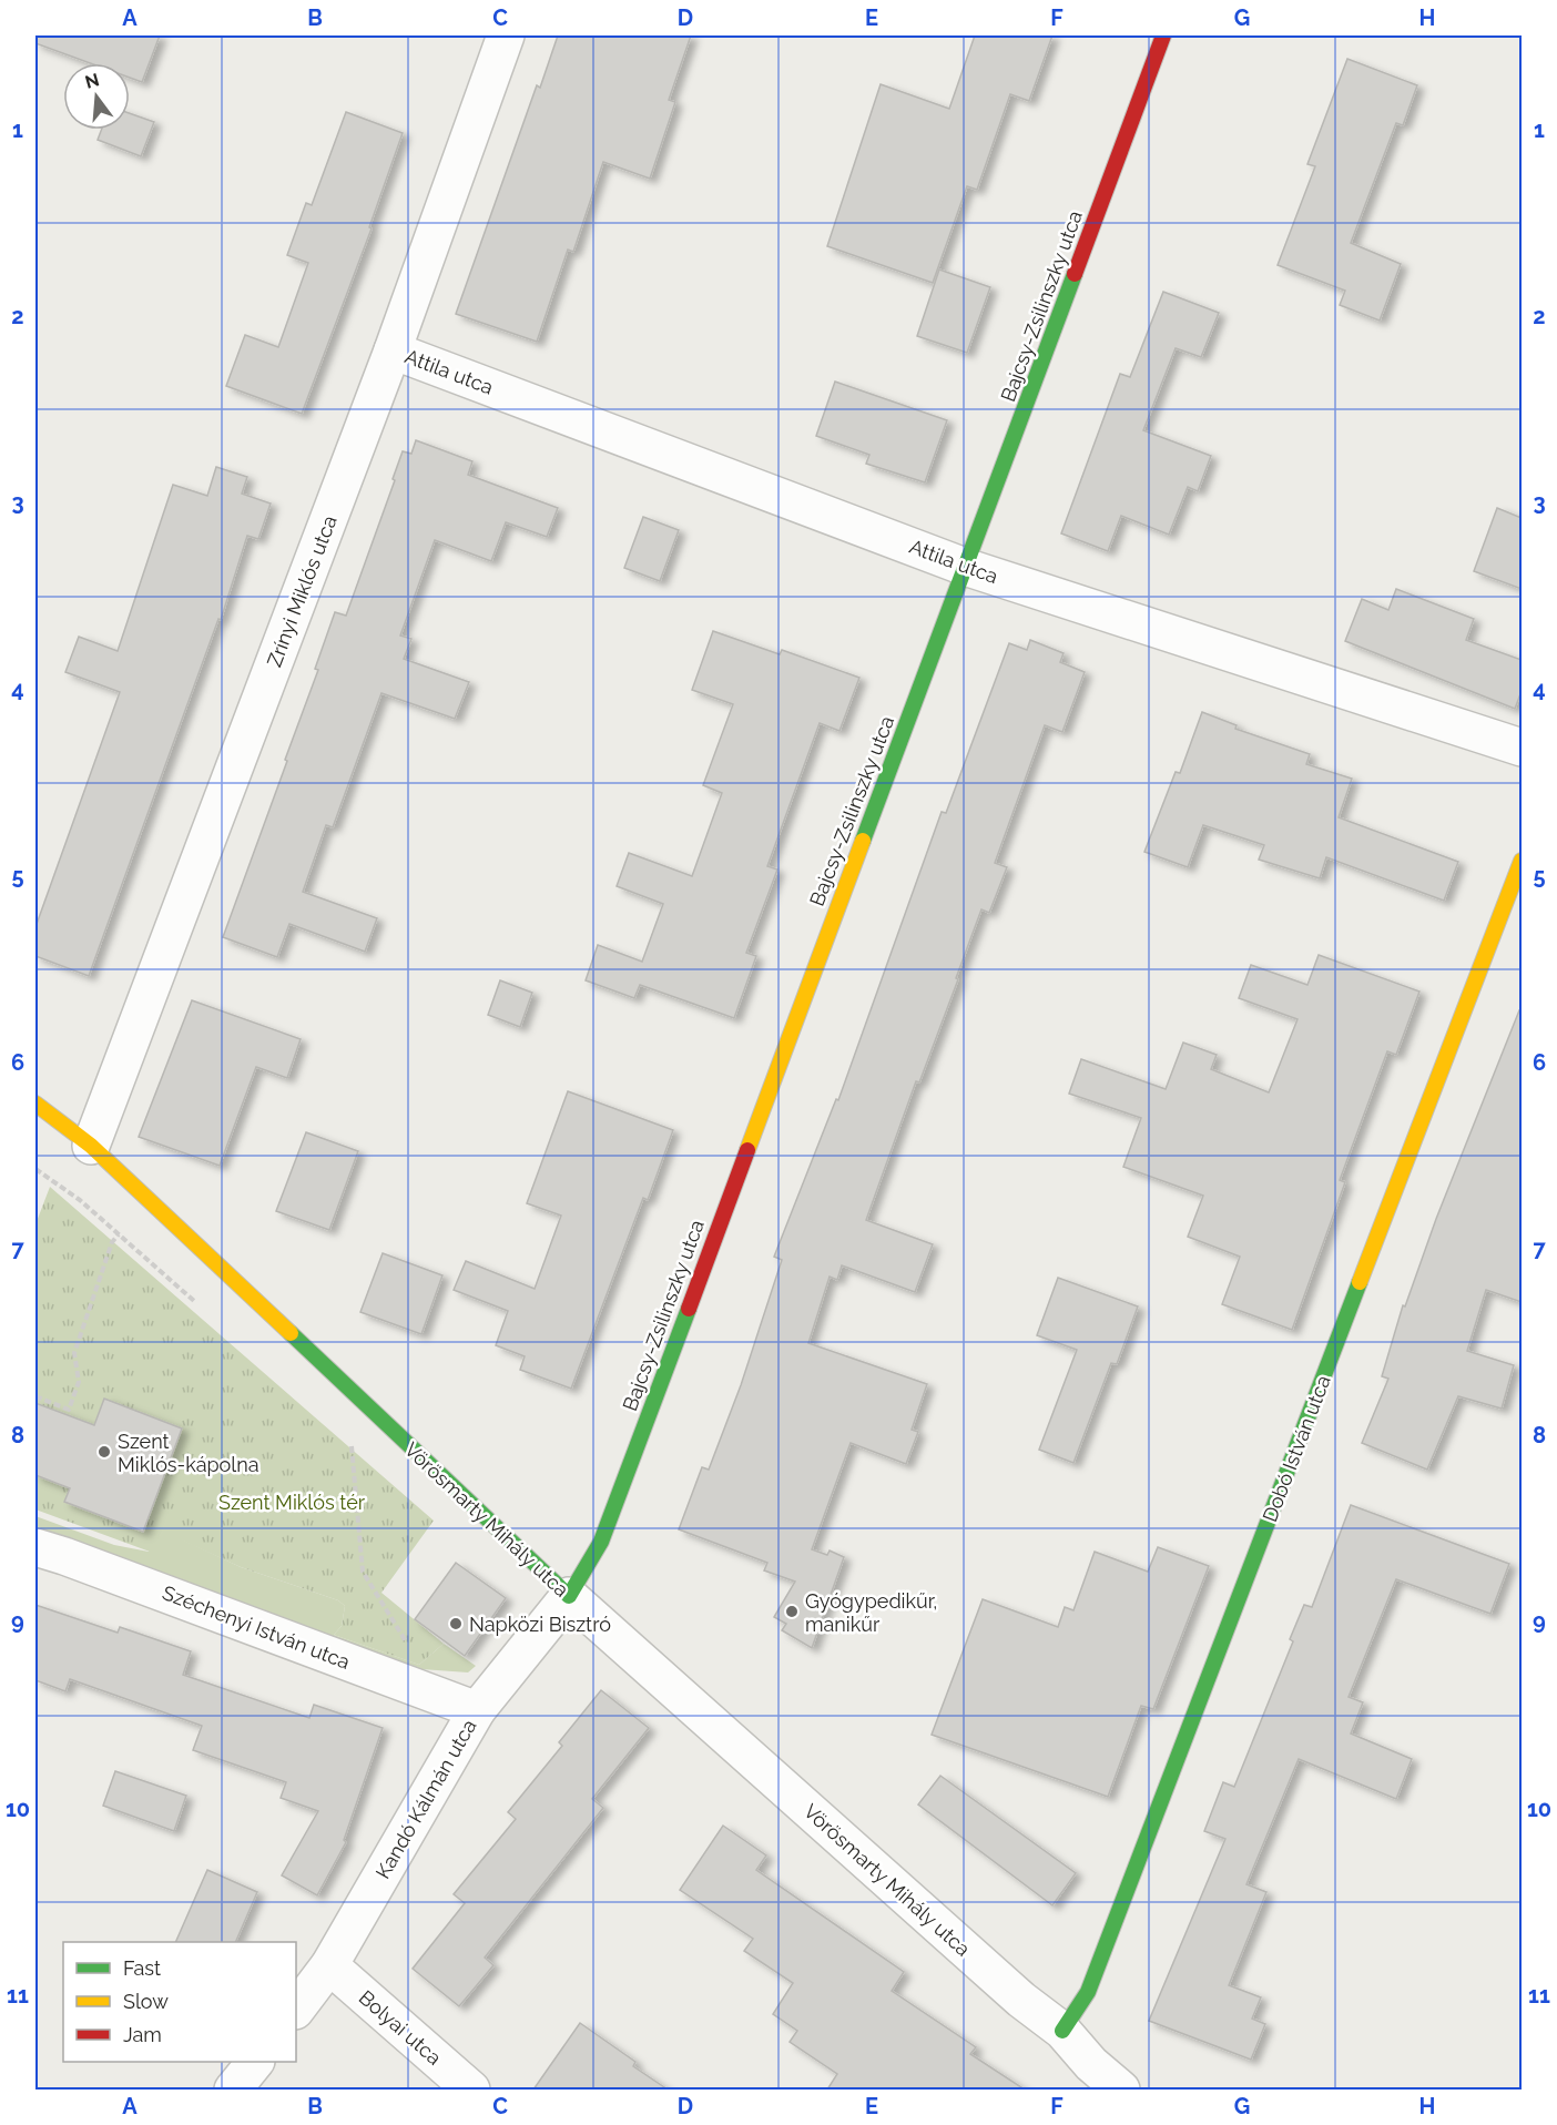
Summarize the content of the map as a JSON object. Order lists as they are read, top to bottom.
{
  "streets": {
    "street": [
      "Bajcsy-Zsilinszky utca",
      "Attila utca",
      "Zrínyi Miklós utca",
      "Dobó István utca",
      "Vörösmarty Mihály utca",
      "Széchenyi István utca",
      "Kandó Kálmán utca",
      "Bolyai utca"
    ]
  },
  "crossings": [
    ["Bajcsy-Zsilinszky utca", "Attila utca"],
    ["Bajcsy-Zsilinszky utca", "Vörösmarty Mihály utca"],
    ["Bajcsy-Zsilinszky utca", "Kandó Kálmán utca"],
    ["Attila utca", "Zrínyi Miklós utca"],
    ["Zrínyi Miklós utca", "Vörösmarty Mihály utca"],
    ["Dobó István utca", "Vörösmarty Mihály utca"],
    ["Vörösmarty Mihály utca", "Kandó Kálmán utca"],
    ["Széchenyi István utca", "Kandó Kálmán utca"],
    ["Kandó Kálmán utca", "Bolyai utca"]
  ],
  "parks": ["Szent Miklós tér"],
  "places": ["Szent Miklós-kápolna", "Gyógypedikűr, manikűr", "Napközi Bisztró"],
  "legend": ["Fast", "Slow", "Jam"],
  "north": "top",
  "grid": {
    "columns": [
      "A",
      "B",
      "C",
      "D",
      "E",
      "F",
      "G",
      "H"
    ],
    "rows": [
      "1",
      "2",
      "3",
      "4",
      "5",
      "6",
      "7",
      "8",
      "9",
      "10",
      "11"
    ]
  }
}
